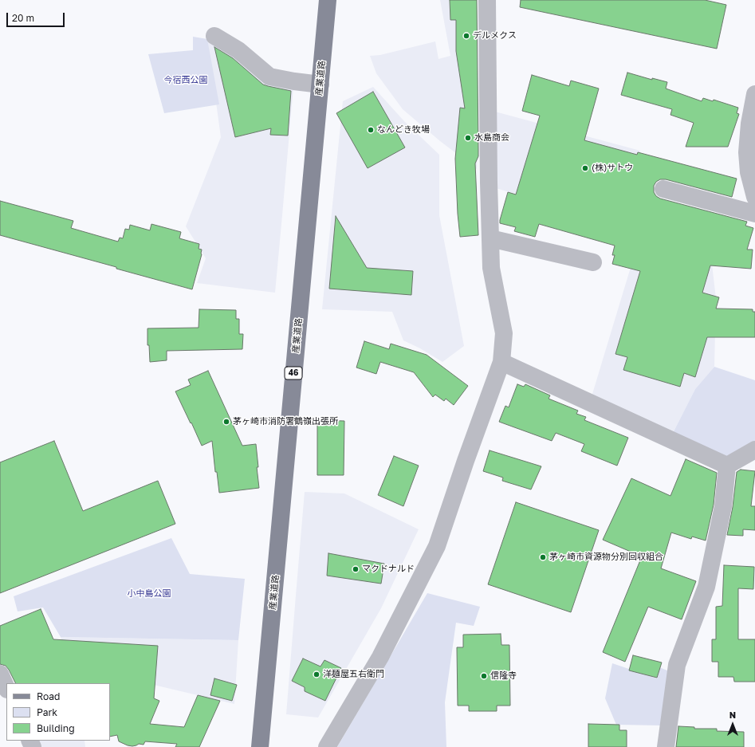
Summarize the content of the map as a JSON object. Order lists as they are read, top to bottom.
{
  "streets": {
    "main road": ["産業道路", "46"]
  },
  "parks": ["今宿西公園", "小中島公園"],
  "places": [
    "デルメクス",
    "なんどき牧場",
    "水島商会",
    "(株)サトウ",
    "茅ヶ崎市消防署鶴嶺出張所",
    "茅ヶ崎市資源物分別回収組合",
    "マクドナルド",
    "洋麺屋五右衛門",
    "信隆寺"
  ],
  "legend": ["Road", "Park", "Building"],
  "scale_bar": "20 m",
  "north": "top"
}
